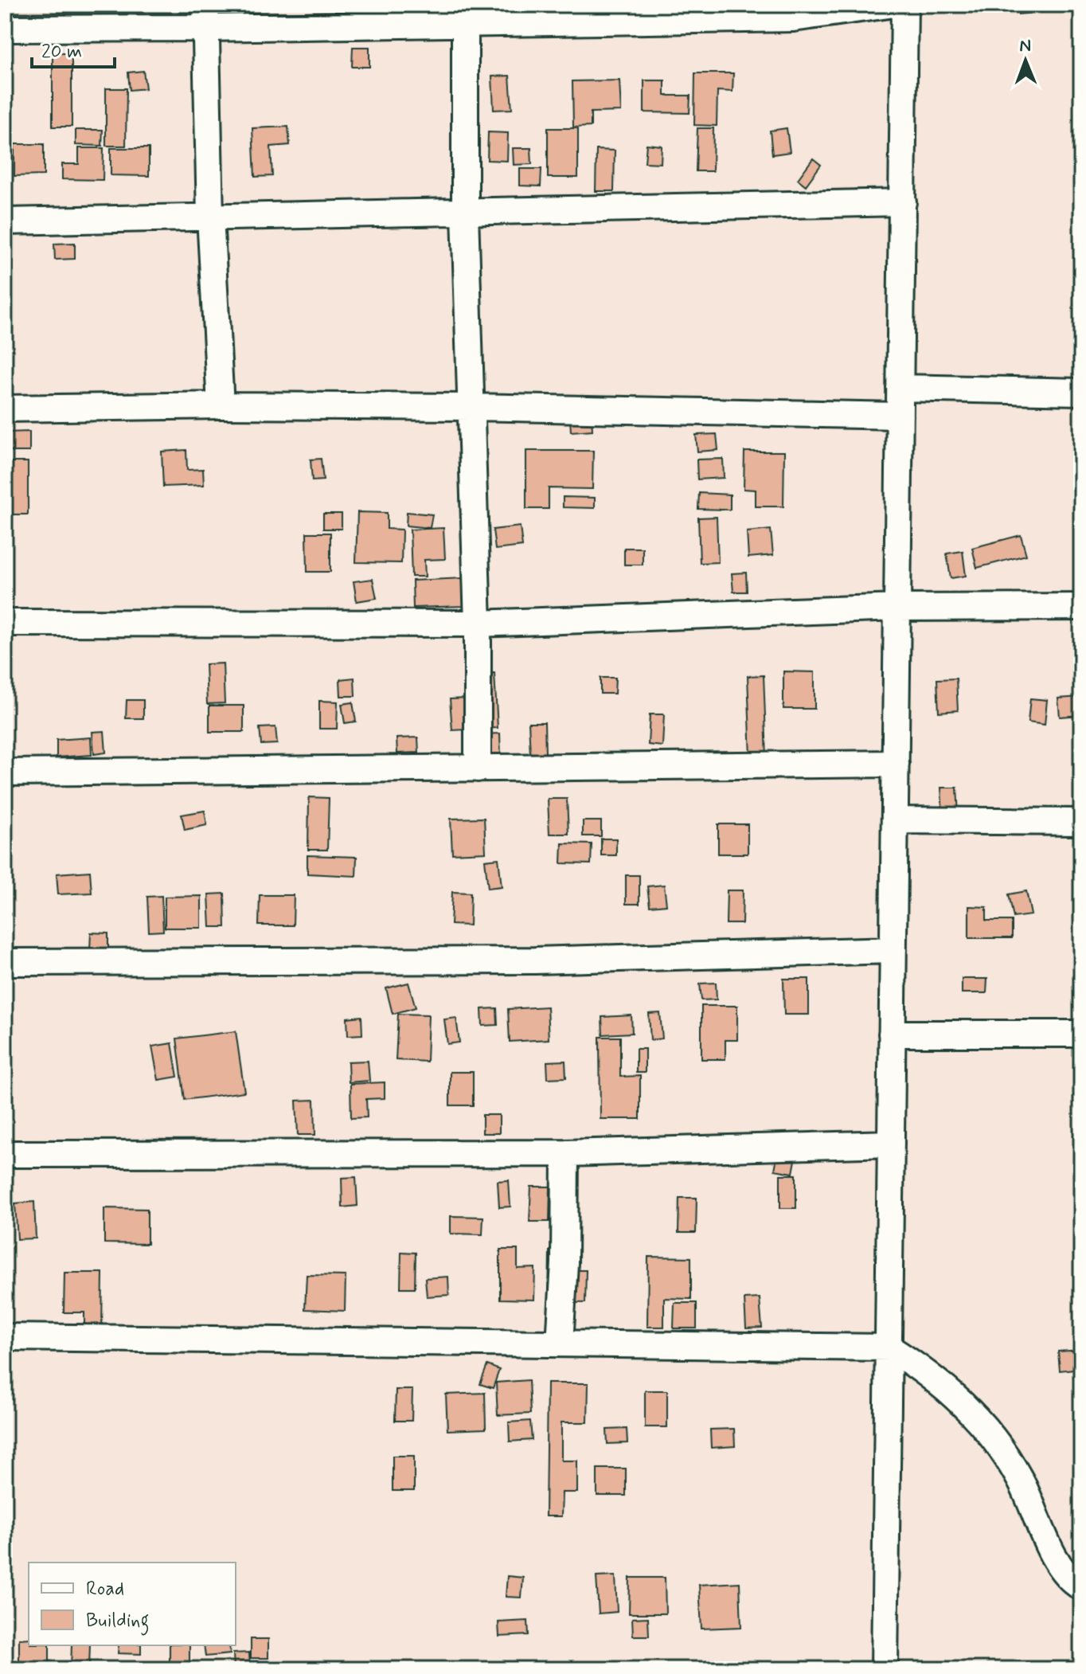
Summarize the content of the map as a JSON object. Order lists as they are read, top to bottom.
{
  "legend": ["Road", "Building"],
  "scale_bar": "20 m",
  "north": "top"
}
